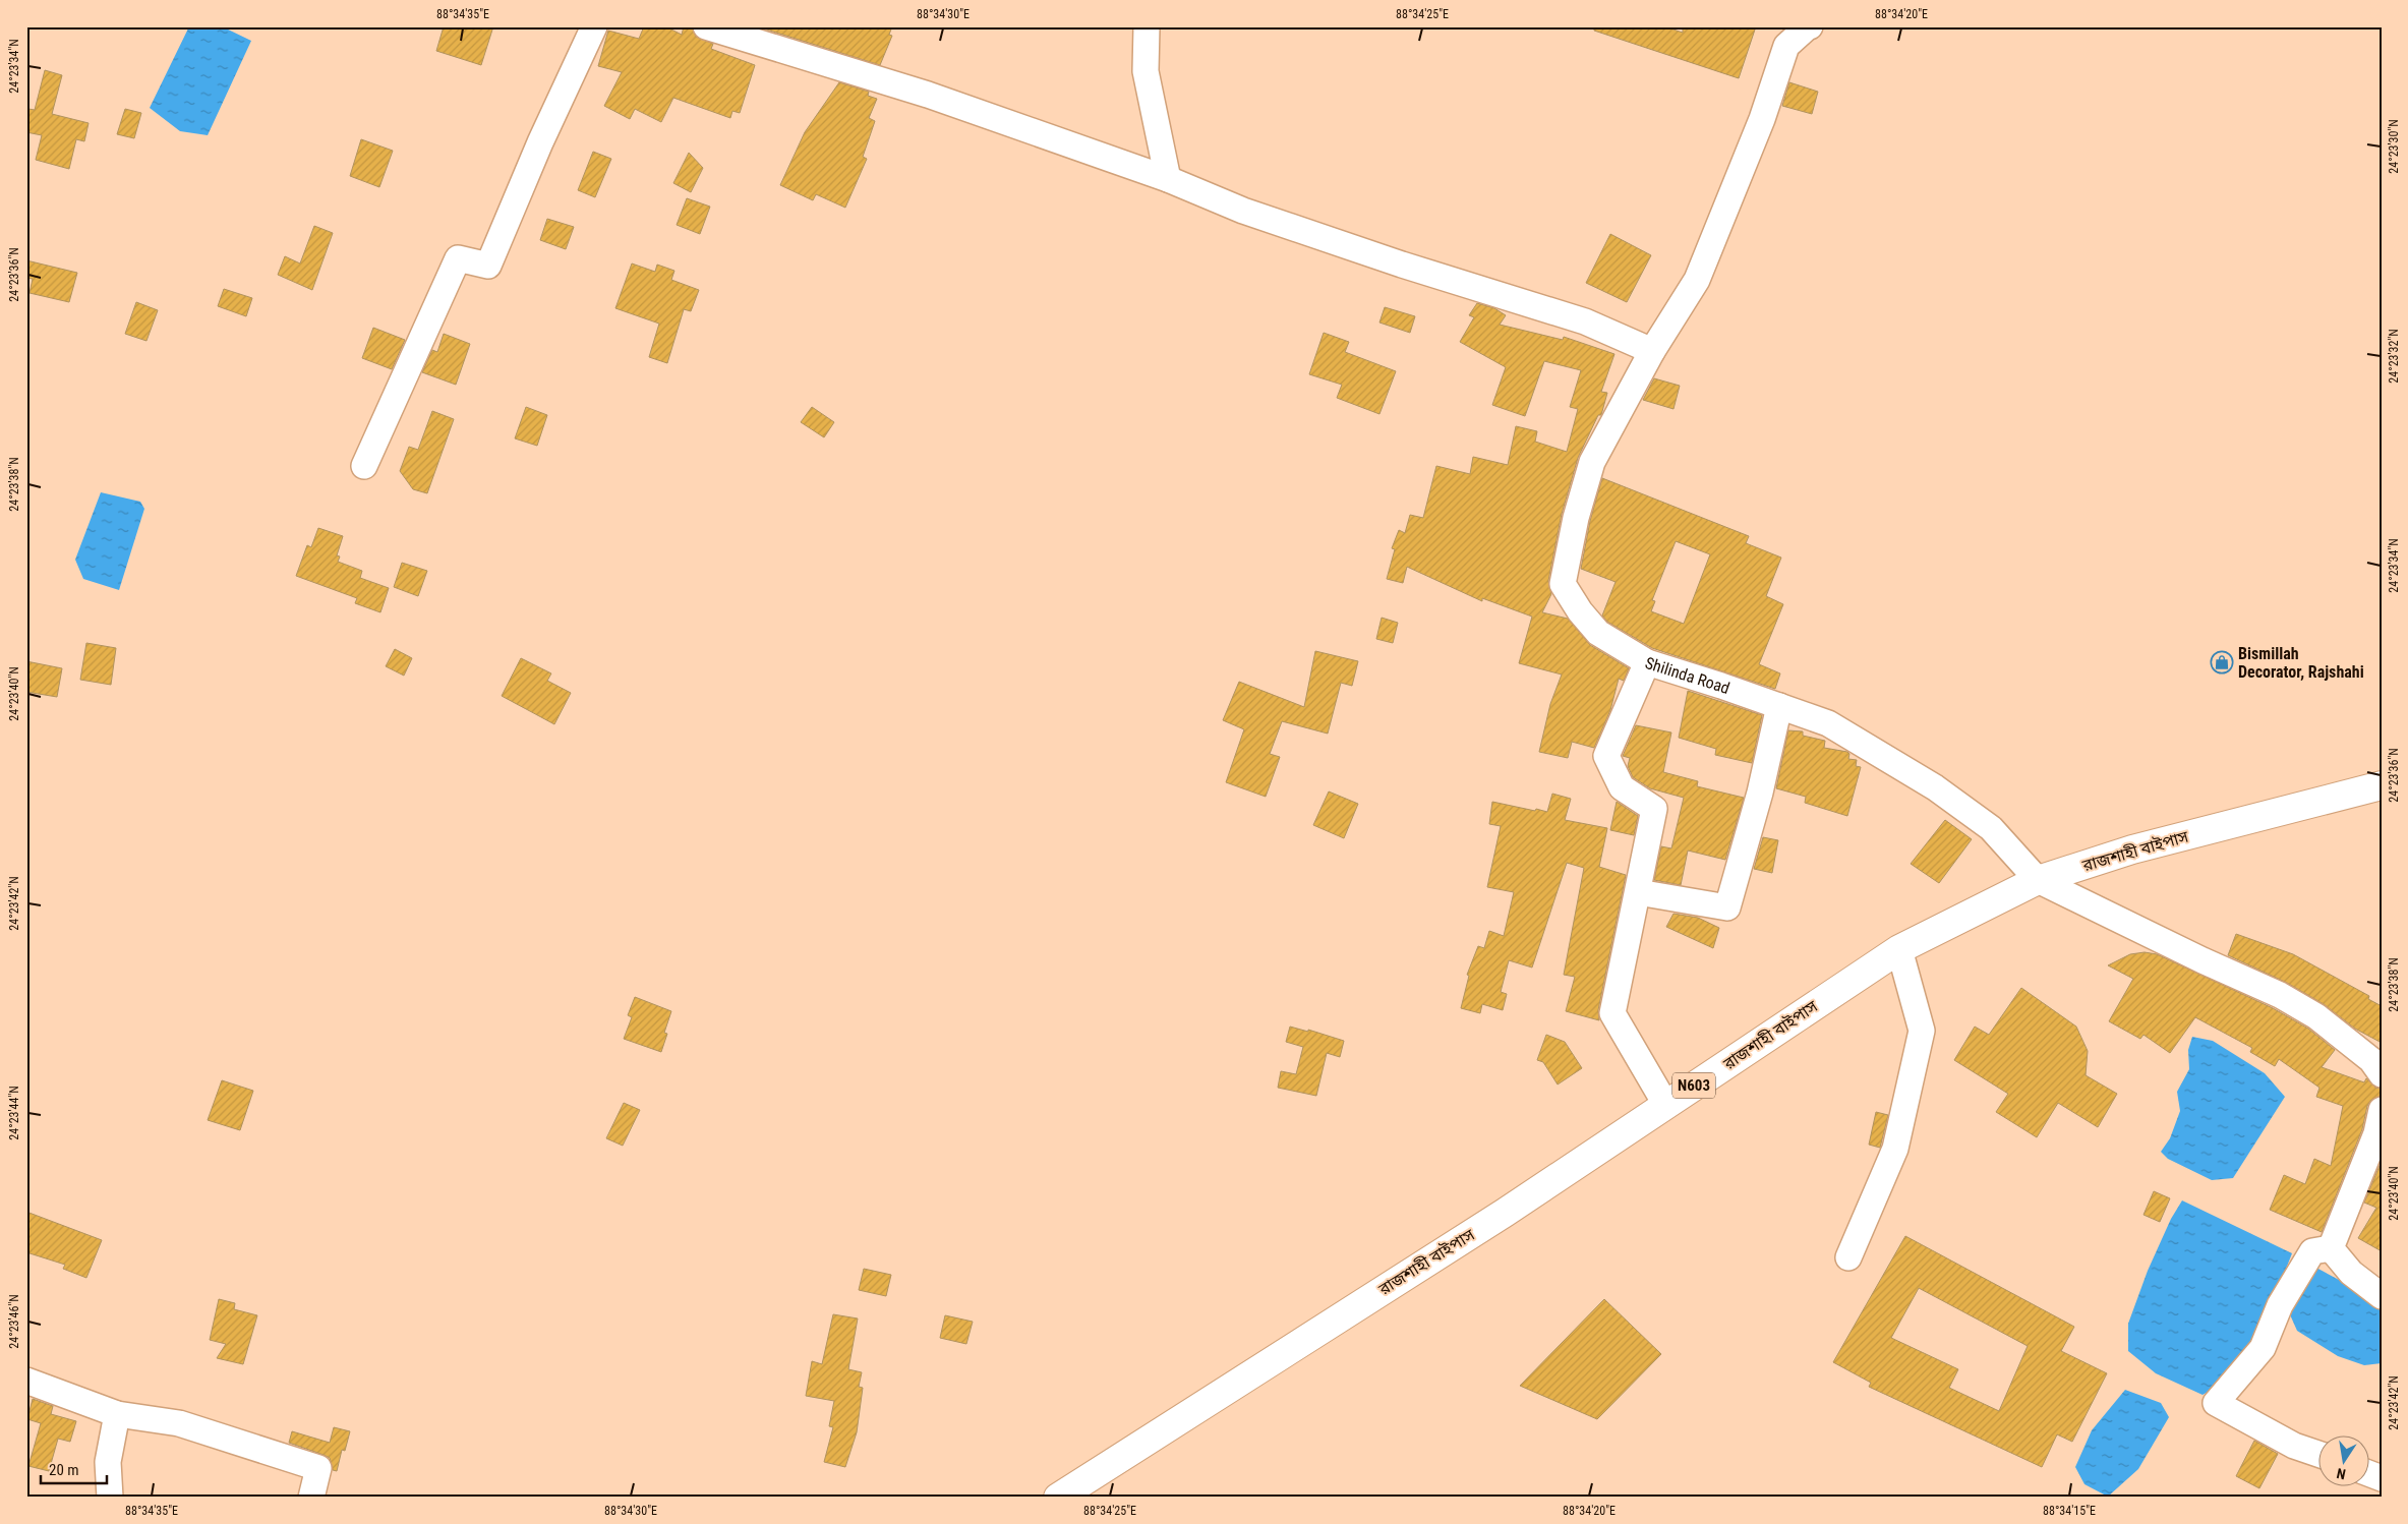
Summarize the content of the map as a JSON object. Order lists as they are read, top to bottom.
{
  "streets": {
    "highway": ["রাজশাহী বাইপাস", "N603"],
    "street": ["Shilinda Road"]
  },
  "crossings": [
    ["Shilinda Road", "রাজশাহী বাইপাস"]
  ],
  "places": {
    "shop": ["Bismillah Decorator, Rajshahi"]
  },
  "scale_bar": "20 m",
  "north": "bottom",
  "coordinates": [
    "88°34'35\"E",
    "88°34'30\"E",
    "88°34'25\"E",
    "88°34'20\"E",
    "24°23'34\"N",
    "24°23'30\"N",
    "24°23'36\"N",
    "24°23'32\"N",
    "24°23'38\"N",
    "24°23'40\"N",
    "24°23'42\"N",
    "24°23'44\"N",
    "24°23'46\"N",
    "88°34'15\"E"
  ]
}
